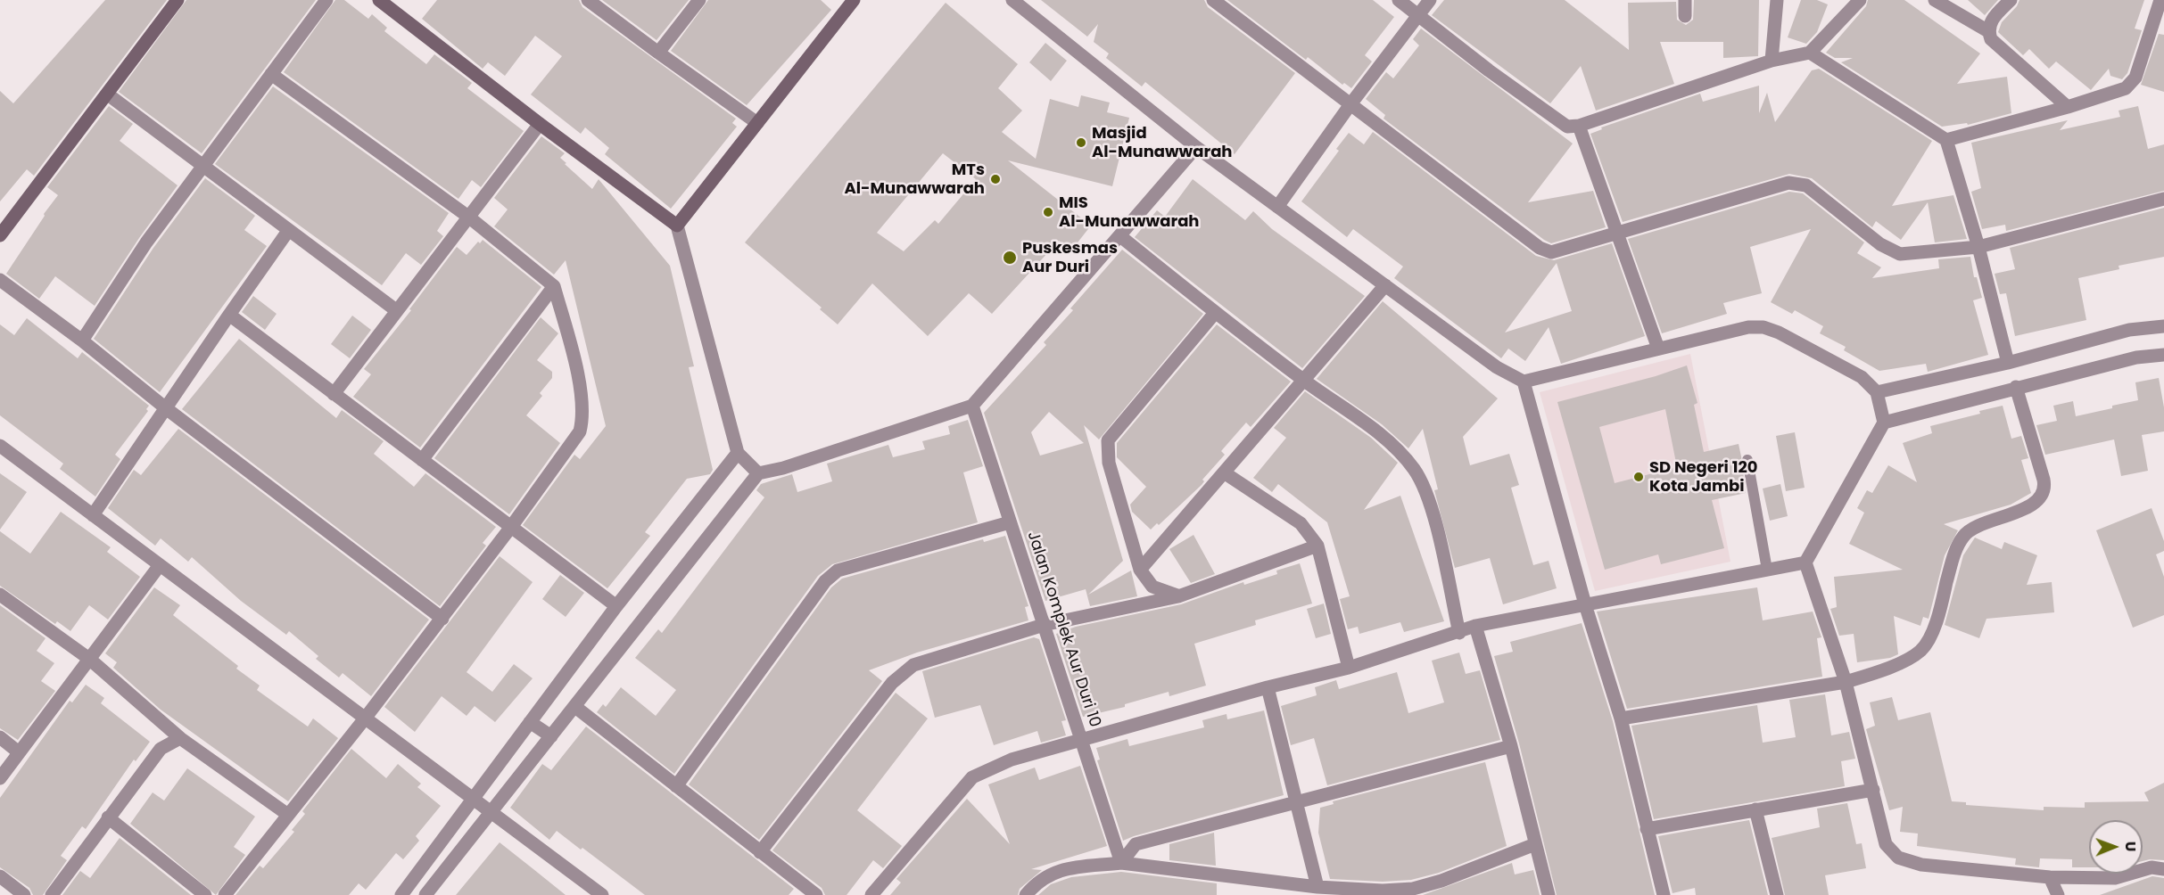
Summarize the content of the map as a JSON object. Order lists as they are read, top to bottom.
{
  "streets": {
    "street": ["Jalan Komplek Aur Duri 10"]
  },
  "places": [
    "Masjid Al-Munawwarah",
    "MTs Al-Munawwarah",
    "MIS Al-Munawwarah",
    "Puskesmas Aur Duri",
    "SD Negeri 120 Kota Jambi"
  ],
  "north": "right"
}
